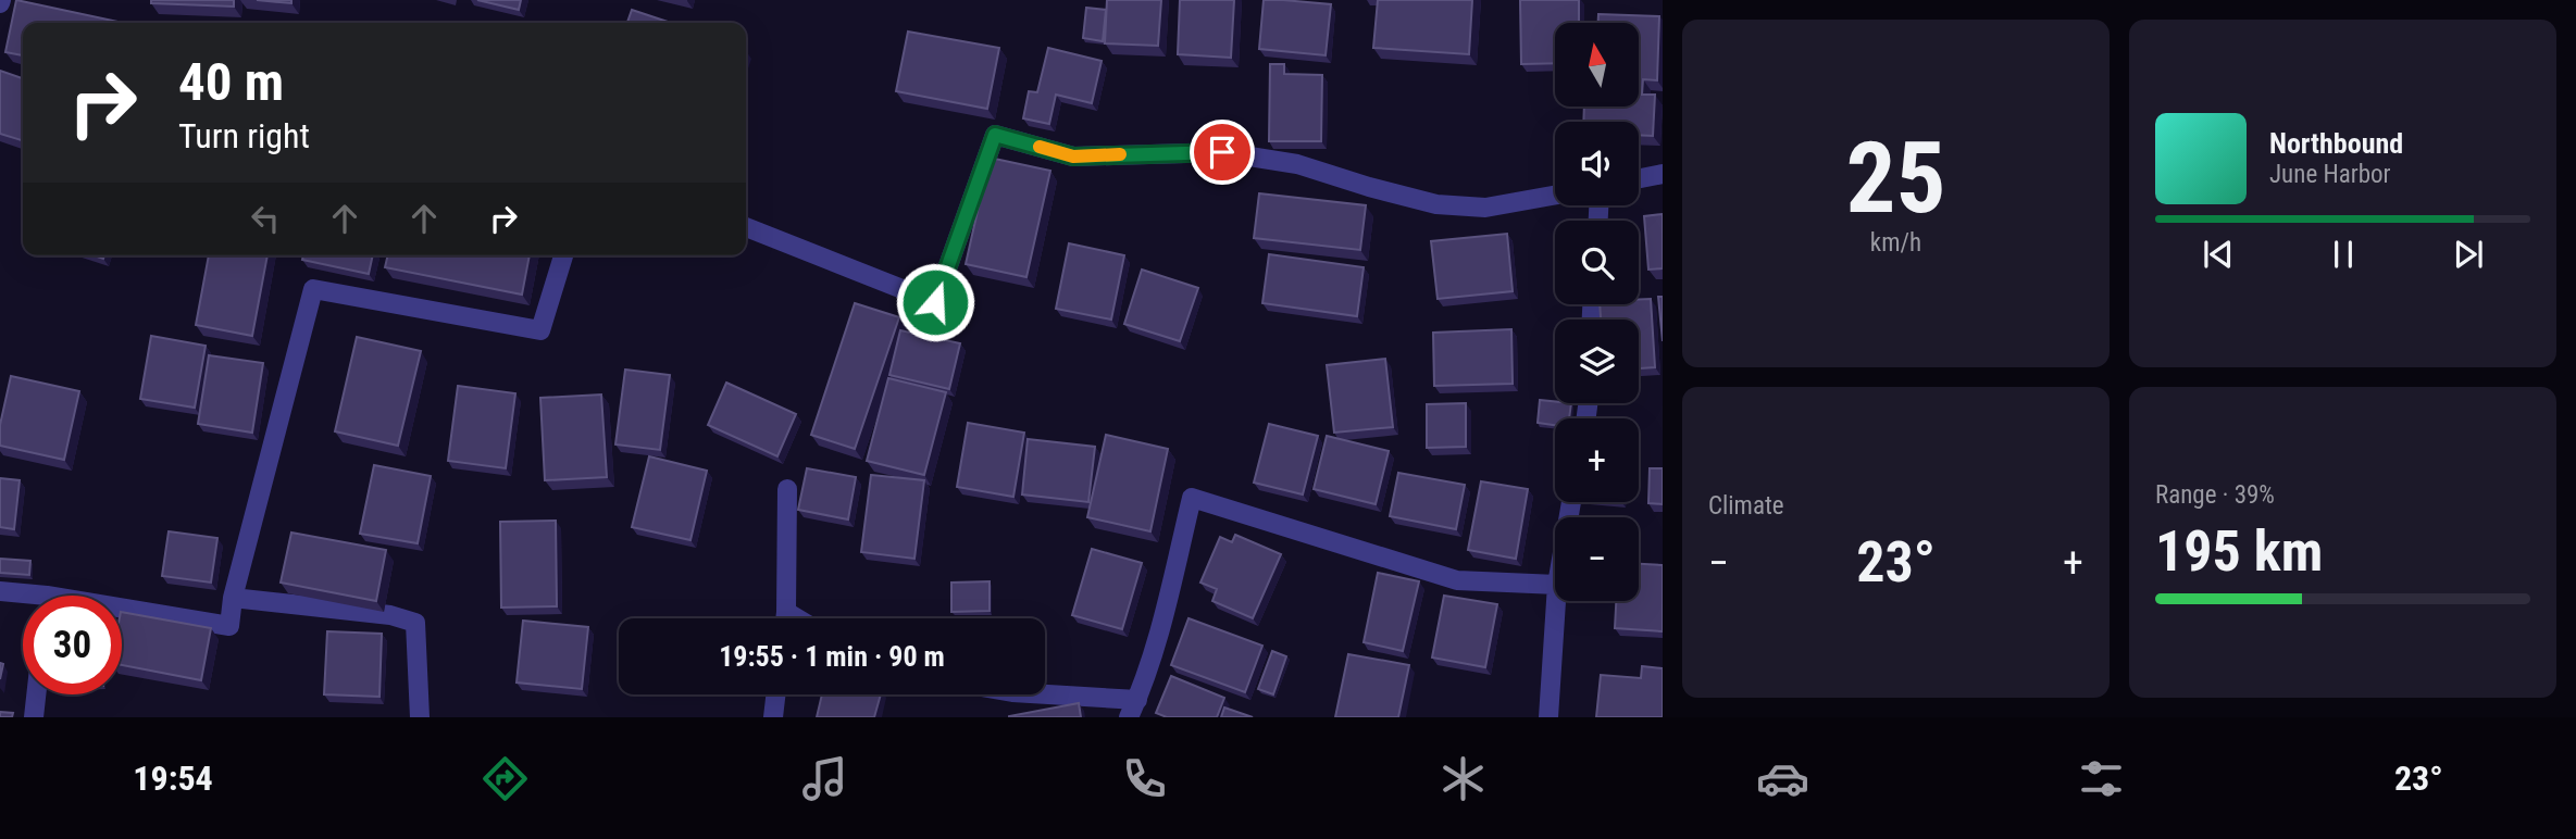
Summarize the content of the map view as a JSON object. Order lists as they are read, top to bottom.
{
  "north": "top",
  "page": {
    "tile": [
      ["25", "km/h"],
      "Climate",
      ["Range · 39%", "195 km"]
    ],
    "map_buttons": ["+", "−"],
    "turn": ["40 m", "Turn right"],
    "song": ["Northbound", "June Harbor"],
    "heat": ["−", "23°", "+"],
    "limit": "30",
    "trip": "19:55 · 1 min · 90 m",
    "tabs": ["19:54", "23°"]
  }
}
